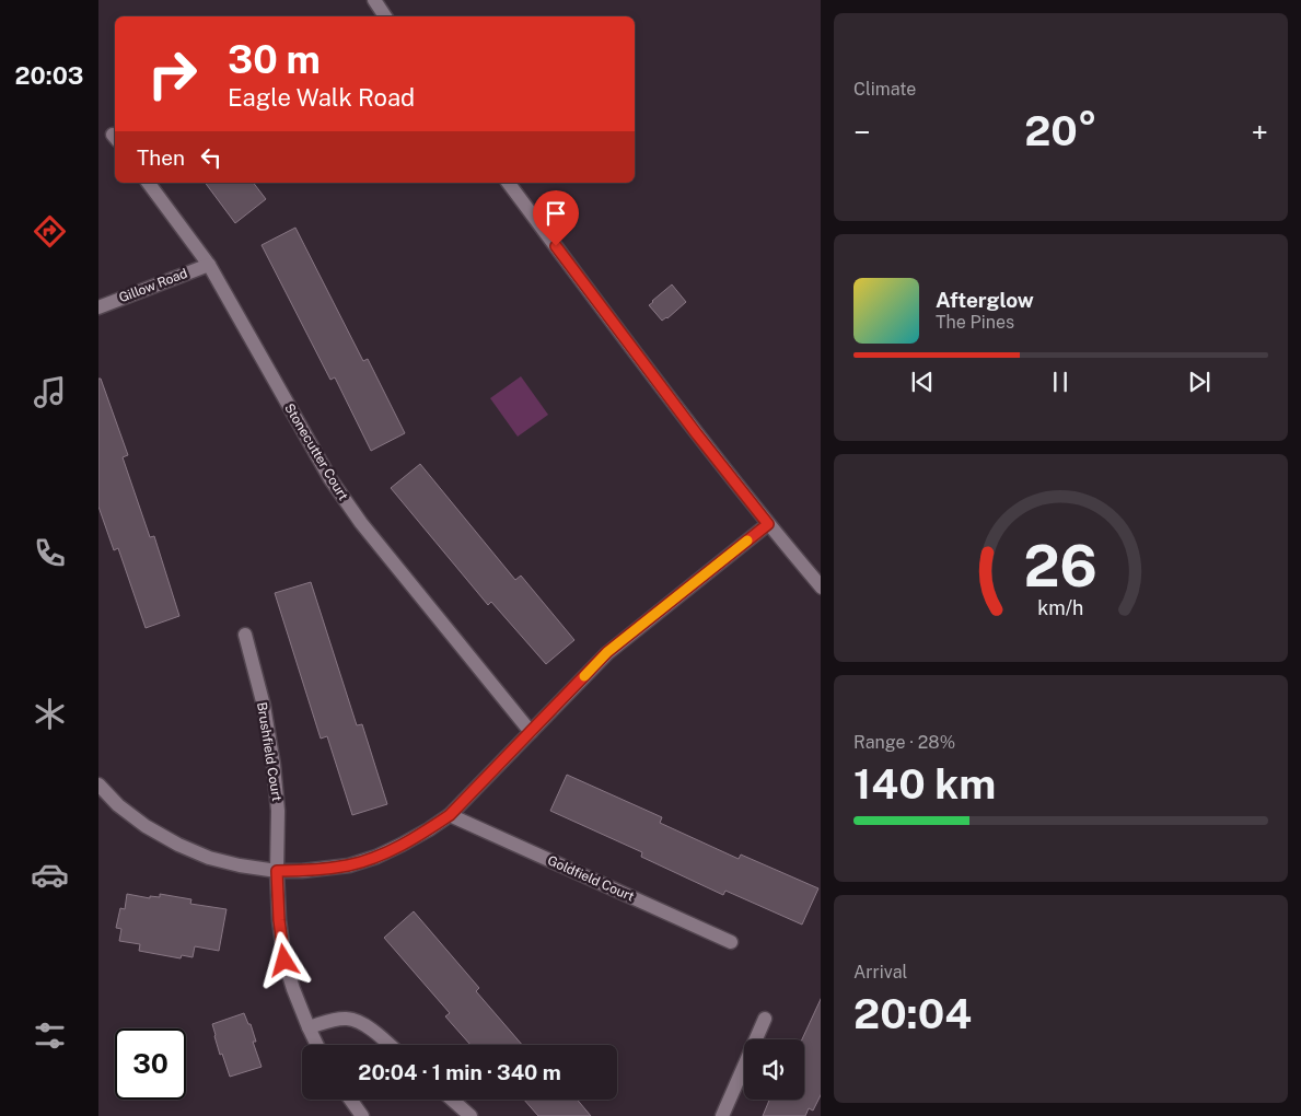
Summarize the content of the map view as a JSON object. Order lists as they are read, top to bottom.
{
  "streets": {
    "street": [
      "Gillow Road",
      "Stonecutter Court",
      "Brushfield Court",
      "Goldfield Court"
    ]
  },
  "crossings": [
    ["Gillow Road", "Stonecutter Court"]
  ],
  "page": {
    "tabs": "20:03",
    "tile": [
      "Climate",
      ["Range · 28%", "140 km"],
      ["Arrival", "20:04"]
    ],
    "turn": ["30 m", "Eagle Walk Road"],
    "heat": ["−", "20°", "+"],
    "then": "Then",
    "song": ["Afterglow", "The Pines"],
    "limit": "30",
    "trip": "20:04 · 1 min · 340 m",
    "gauge": ["26", "km/h"]
  }
}
